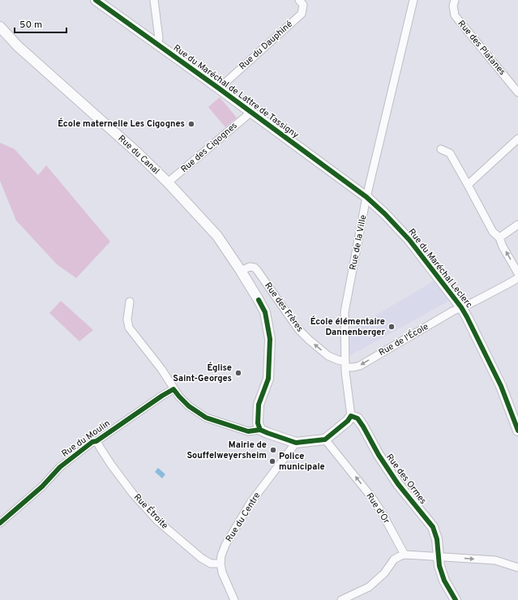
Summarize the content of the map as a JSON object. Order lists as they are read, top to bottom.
{
  "streets": {
    "street": [
      "Rue du Dauphiné",
      "Rue des Platanes",
      "Rue du Maréchal de Lattre de Tassigny",
      "Rue des Cigognes",
      "Rue du Canal",
      "Rue de la Ville",
      "Rue du Maréchal Leclerc",
      "Rue des Frères",
      "Rue de l'École",
      "Rue du Moulin",
      "Rue des Ormes",
      "Rue d'Or",
      "Rue Étroite",
      "Rue du Centre"
    ]
  },
  "crossings": [
    ["Rue du Dauphiné", "Rue du Maréchal de Lattre de Tassigny"],
    ["Rue du Maréchal de Lattre de Tassigny", "Rue des Cigognes"],
    ["Rue du Maréchal de Lattre de Tassigny", "Rue de la Ville"],
    ["Rue du Maréchal de Lattre de Tassigny", "Rue du Maréchal Leclerc"],
    ["Rue des Cigognes", "Rue du Canal"],
    ["Rue du Canal", "Rue des Frères"],
    ["Rue de la Ville", "Rue du Maréchal Leclerc"],
    ["Rue de la Ville", "Rue des Frères"],
    ["Rue de la Ville", "Rue de l'École"],
    ["Rue de la Ville", "Rue des Ormes"],
    ["Rue du Maréchal Leclerc", "Rue de l'École"],
    ["Rue des Frères", "Rue de l'École"],
    ["Rue du Moulin", "Rue Étroite"],
    ["Rue Étroite", "Rue du Centre"]
  ],
  "one_way": ["Rue des Frères", "Rue de l'École", "Rue d'Or"],
  "places": [
    "École maternelle Les Cigognes",
    "École élémentaire Dannenberger",
    "Église Saint-Georges",
    "Mairie de Souffelweyersheim",
    "Police municipale"
  ],
  "scale_bar": "50 m"
}
